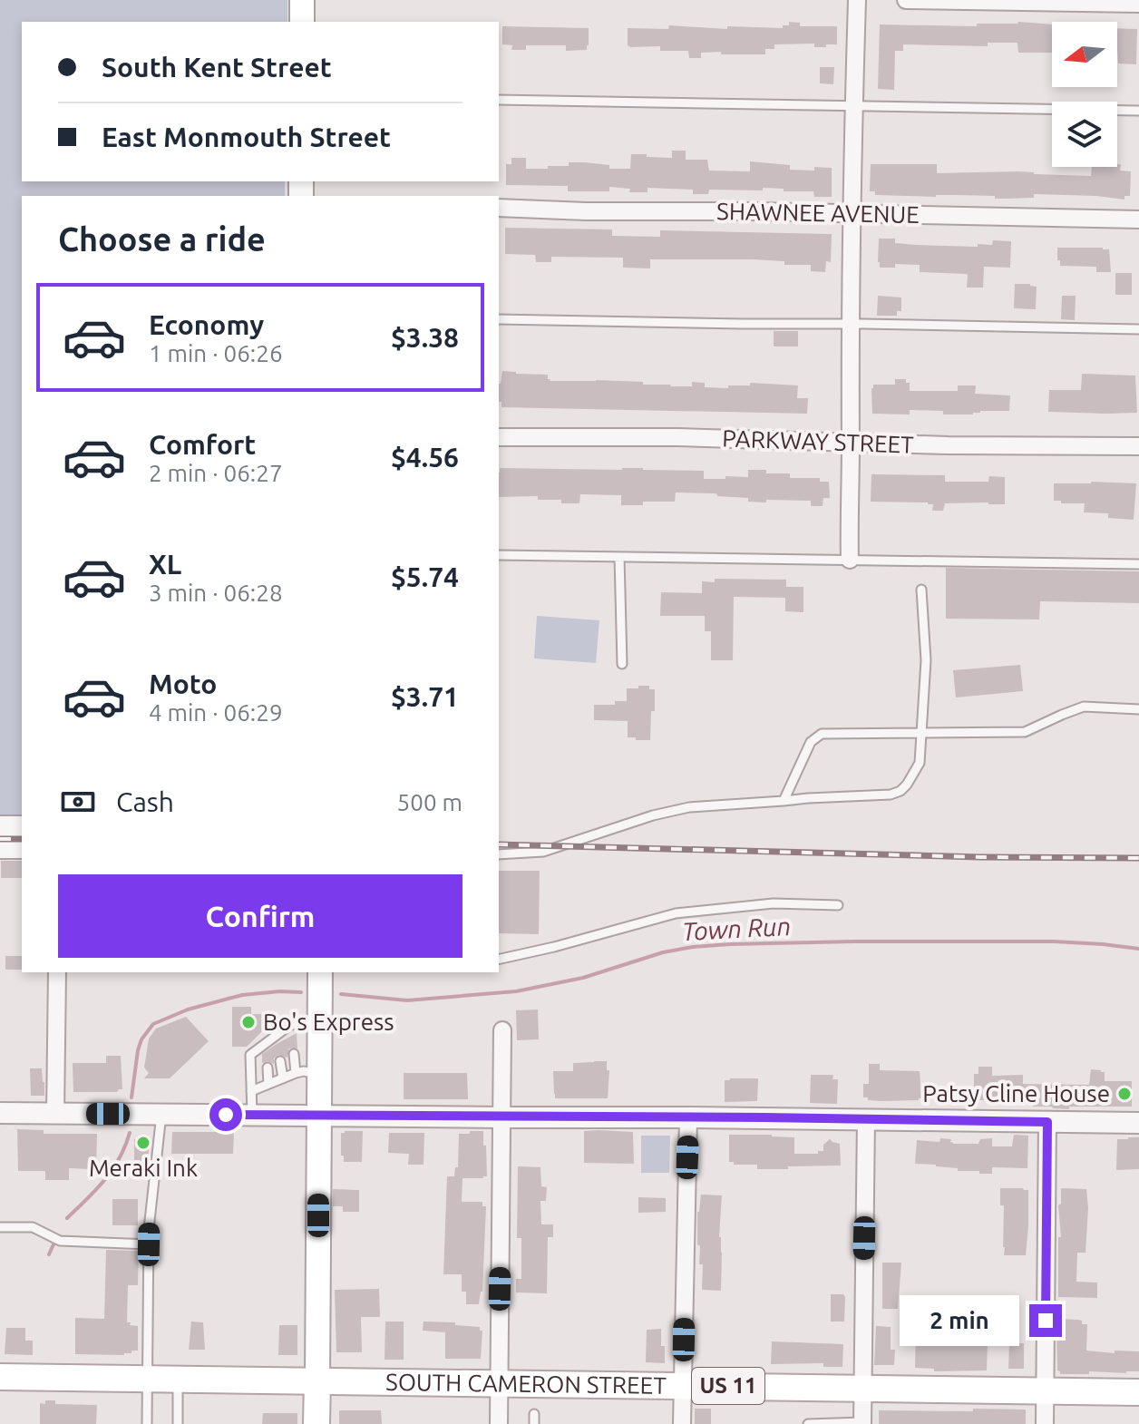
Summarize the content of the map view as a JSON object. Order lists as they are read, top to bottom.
{
  "streets": {
    "main road": ["SOUTH CAMERON STREET", "US 11"],
    "street": ["SHAWNEE AVENUE", "PARKWAY STREET"]
  },
  "water": ["Town Run"],
  "places": ["Bo's Express", "Patsy Cline House", "Meraki Ink"],
  "north": "left",
  "page": {
    "banner": ["South Kent Street", "East Monmouth Street"],
    "heading": "Choose a ride",
    "list": [
      {
        "name": "Economy",
        "note": "1 min · 06:26",
        "value": "$3.38"
      },
      {
        "name": "Comfort",
        "note": "2 min · 06:27",
        "value": "$4.56"
      },
      {
        "name": "XL",
        "note": "3 min · 06:28",
        "value": "$5.74"
      },
      {
        "name": "Moto",
        "note": "4 min · 06:29",
        "value": "$3.71"
      }
    ],
    "pay": ["Cash", "500 m"],
    "buttons": "Confirm",
    "bubble": "2 min"
  }
}
